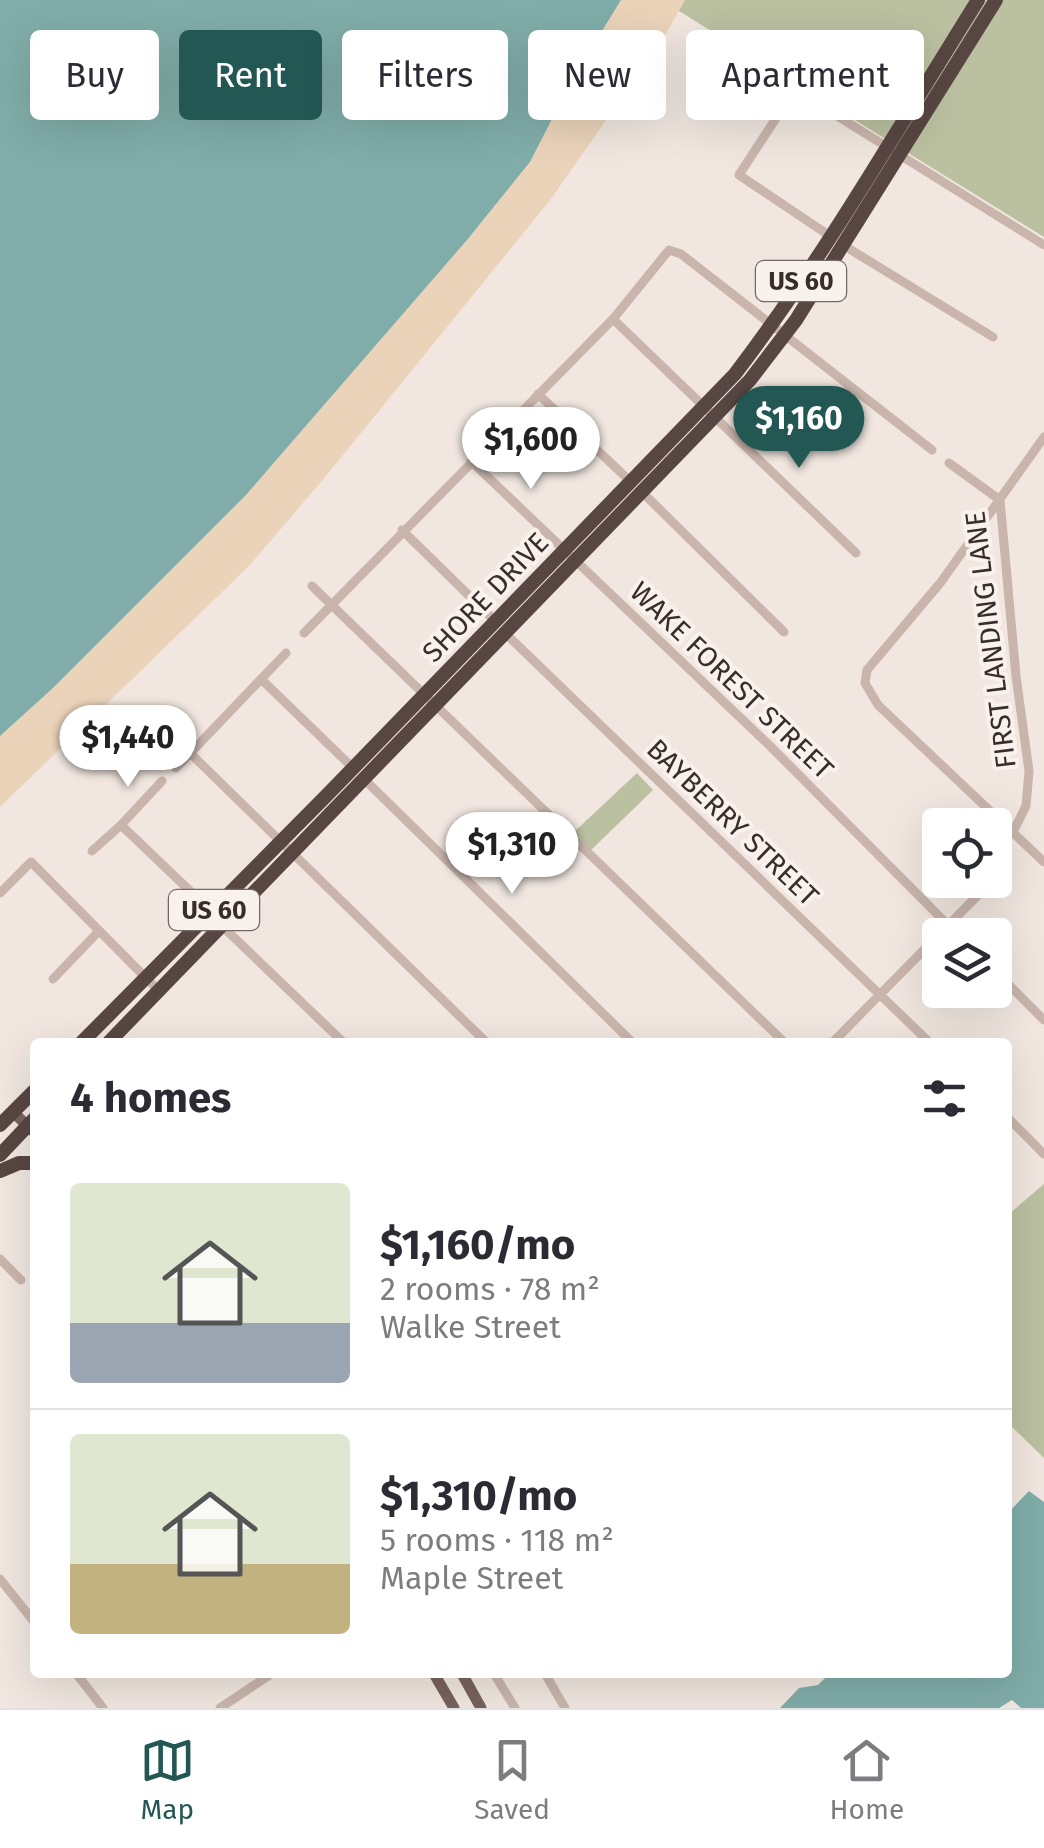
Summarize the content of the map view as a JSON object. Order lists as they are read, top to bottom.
{
  "streets": {
    "highway": ["US 60", "SHORE DRIVE"],
    "street": ["FIRST LANDING LANE", "WAKE FOREST STREET", "BAYBERRY STREET"]
  },
  "crossings": [
    ["SHORE DRIVE", "WAKE FOREST STREET"],
    ["SHORE DRIVE", "BAYBERRY STREET"]
  ],
  "page": {
    "chip": [
      "Buy",
      "Rent",
      "Filters",
      "New",
      "Apartment"
    ],
    "price": [
      "$1,160",
      "$1,600",
      "$1,440",
      "$1,310"
    ],
    "heading": "4 homes",
    "list": [
      {
        "name": "$1,160/mo",
        "note": "2 rooms · 78 m² · Walke Street"
      },
      {
        "name": "$1,310/mo",
        "note": "5 rooms · 118 m² · Maple Street"
      }
    ],
    "tabs": ["Map", "Saved", "Home"]
  }
}
